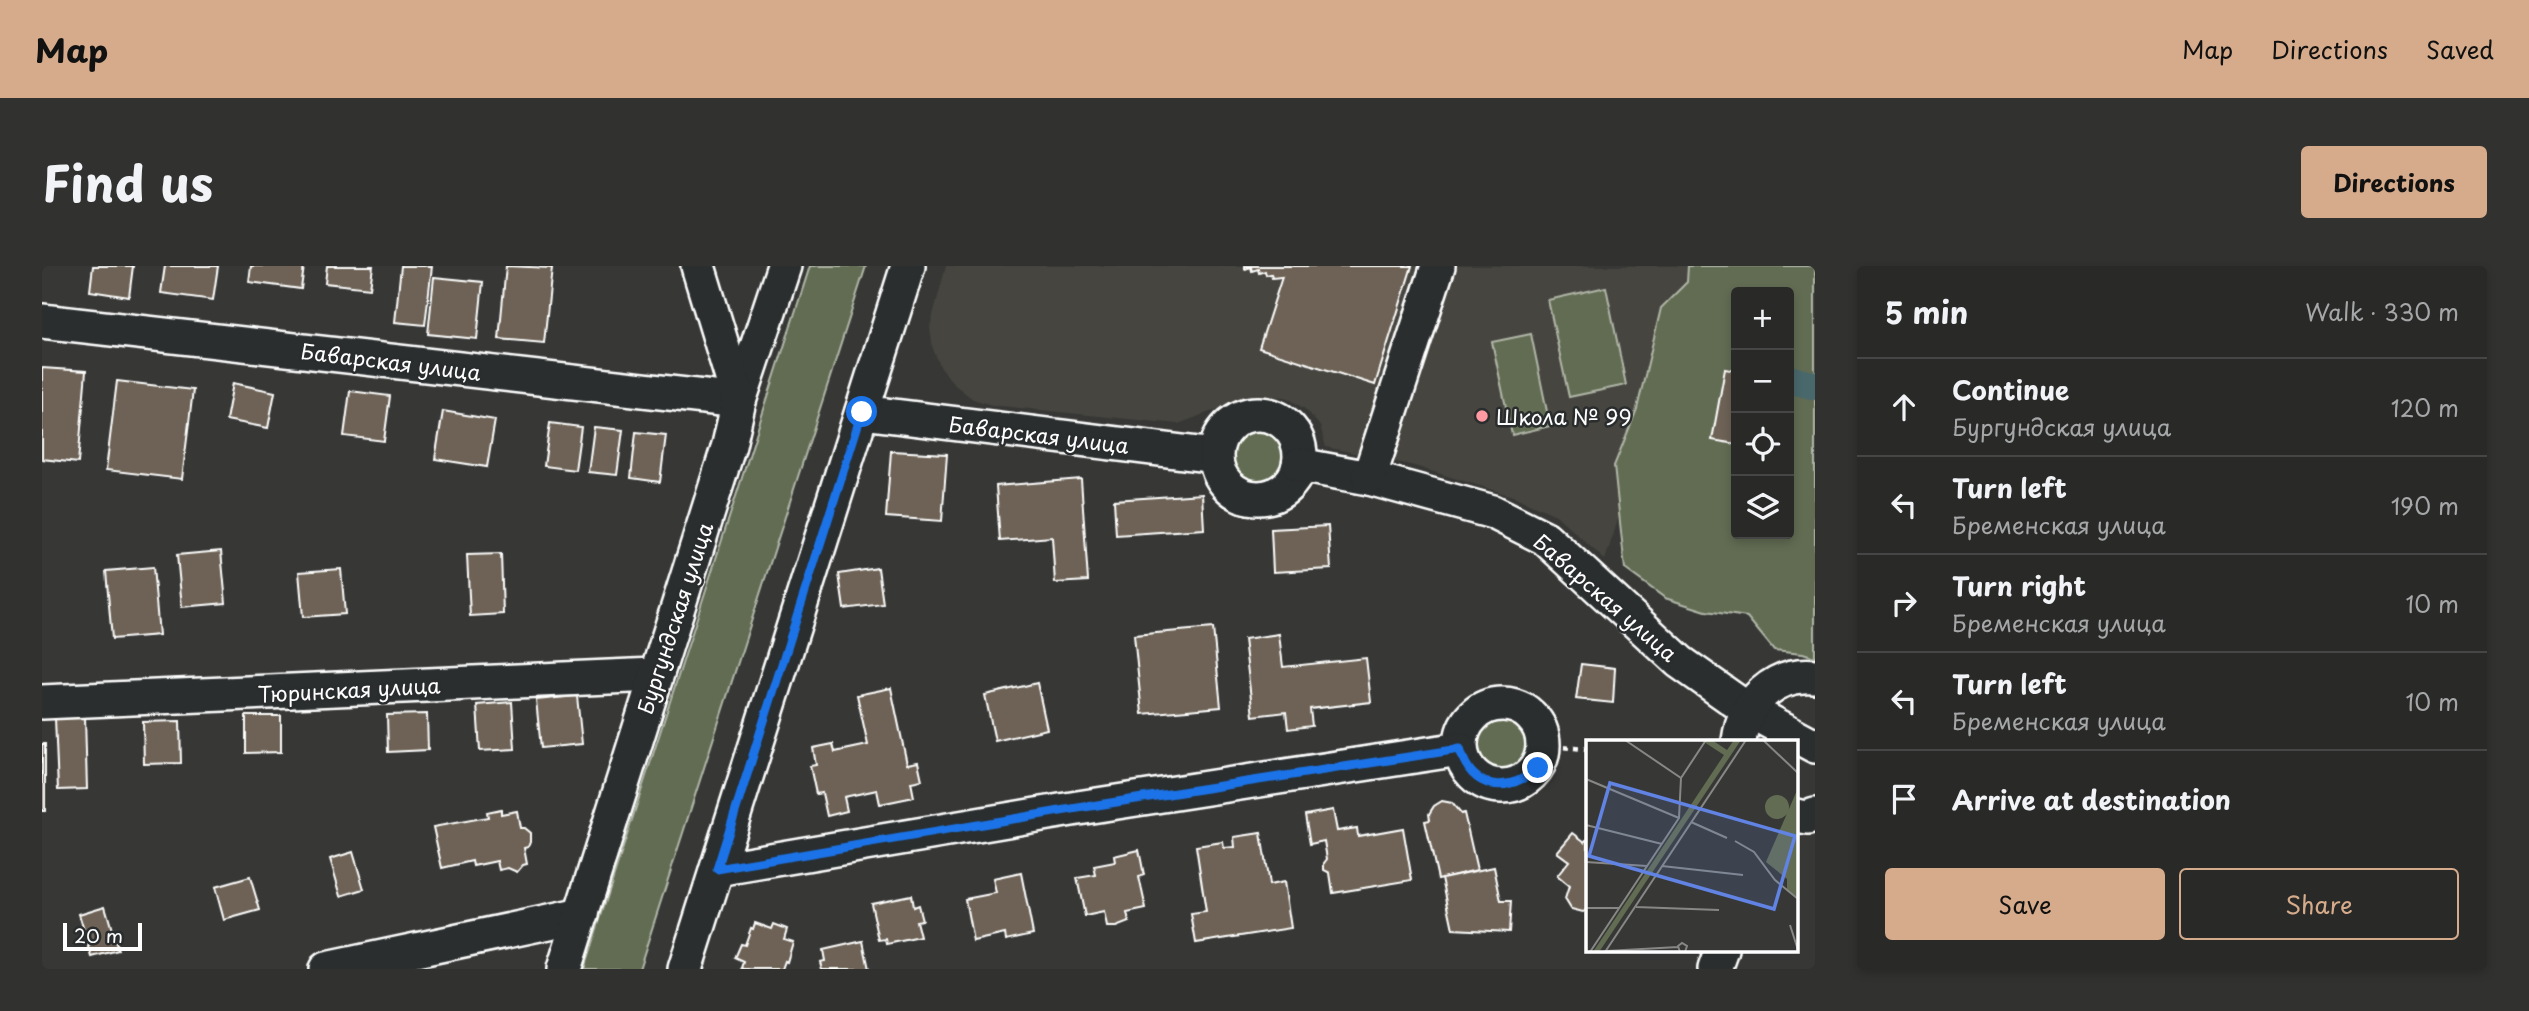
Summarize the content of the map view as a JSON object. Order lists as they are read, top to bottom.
{
  "streets": {
    "street": ["Баварская улица", "Бургундская улица", "Тюринская улица"]
  },
  "crossings": [
    ["Баварская улица", "Бургундская улица"],
    ["Бургундская улица", "Тюринская улица"]
  ],
  "places": ["Школа № 99"],
  "scale_bar": "20 m",
  "page": {
    "header": "Map",
    "nav": ["Map", "Directions", "Saved"],
    "title": "Find us",
    "buttons": [
      "Directions",
      ["Save", "Share"]
    ],
    "heading": ["5 min", "Walk · 330 m"],
    "map_buttons": ["+", "−"],
    "list": [
      ["Continue", "Бургундская улица", "120 m"],
      ["Turn left", "Бременская улица", "190 m"],
      ["Turn right", "Бременская улица", "10 m"],
      ["Turn left", "Бременская улица", "10 m"],
      "Arrive at destination"
    ],
    "scale": "20 m"
  }
}
